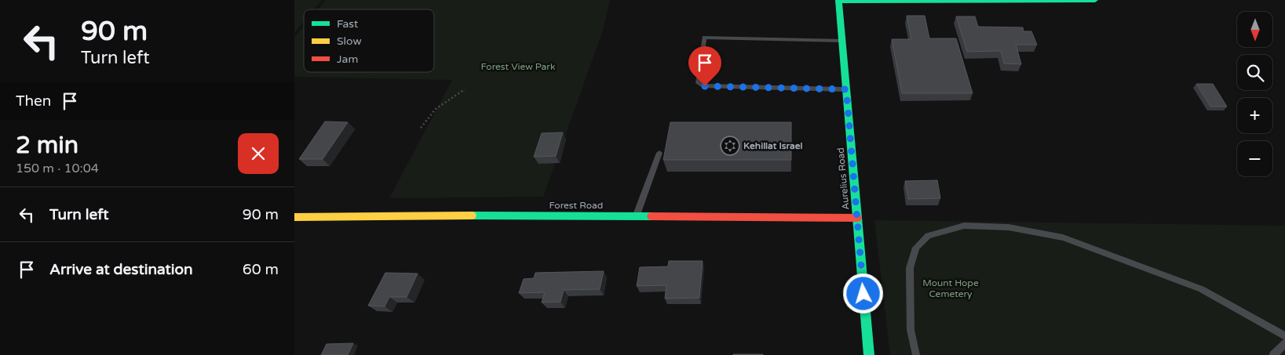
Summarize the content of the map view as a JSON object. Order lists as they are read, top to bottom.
{
  "streets": {
    "street": ["Aurelius Road", "Forest Road"]
  },
  "crossings": [
    ["Aurelius Road", "Forest Road"]
  ],
  "parks": ["Forest View Park", "Mount Hope Cemetery"],
  "places": {
    "synagogue": ["Kehillat Israel"]
  },
  "legend": ["Fast", "Slow", "Jam"],
  "north": "bottom",
  "page": {
    "turn": ["90 m", "Turn left"],
    "map_buttons": ["+", "−"],
    "then": "Then",
    "heading": ["2 min", "150 m · 10:04"],
    "list": [
      {
        "name": "Turn left",
        "value": "90 m"
      },
      {
        "name": "Arrive at destination",
        "value": "60 m"
      }
    ]
  }
}
